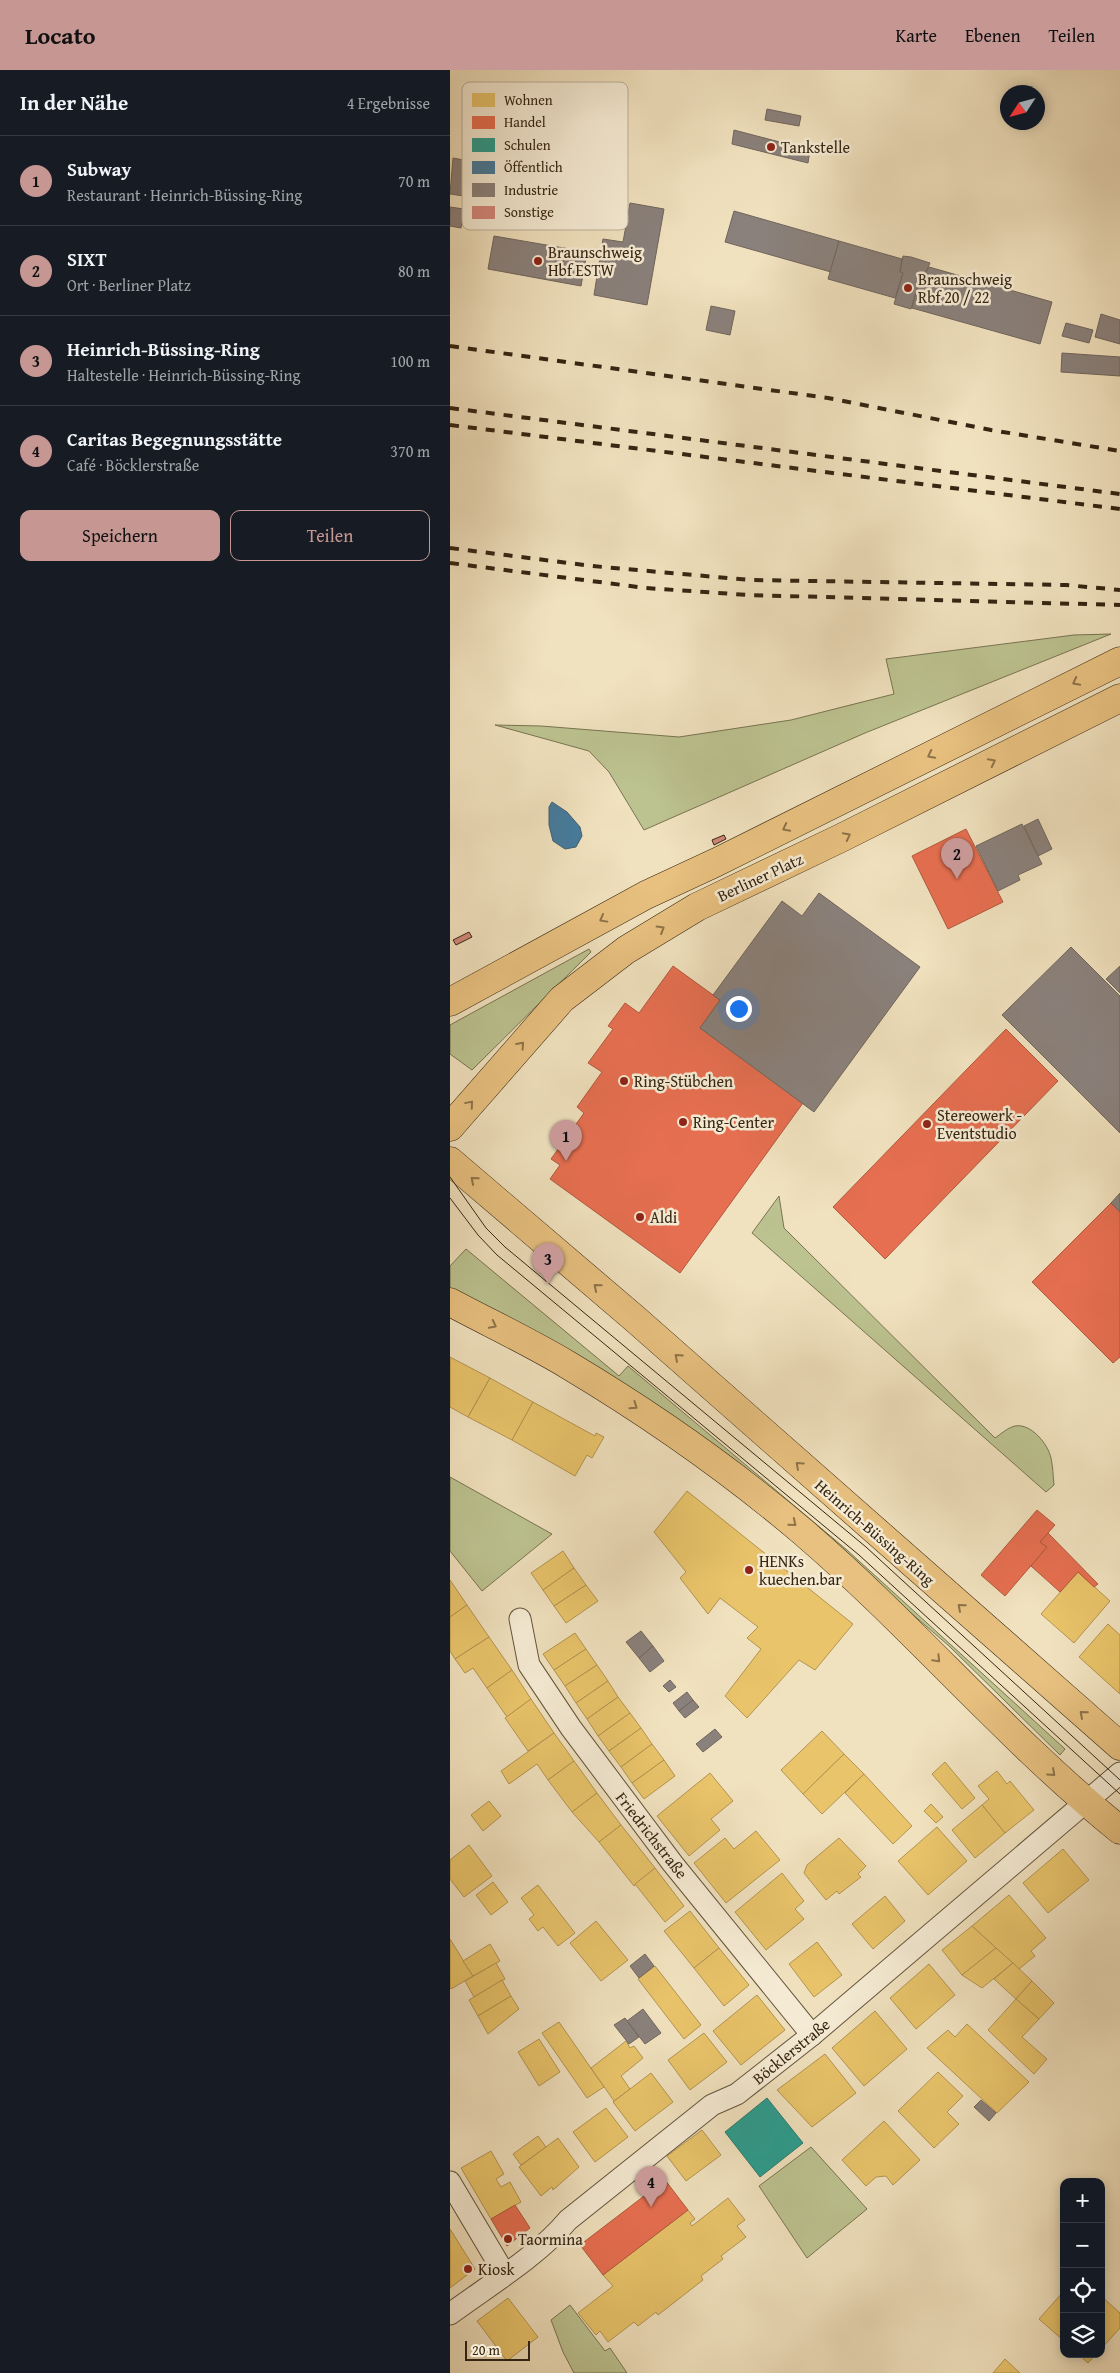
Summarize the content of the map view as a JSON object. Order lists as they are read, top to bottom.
{
  "streets": {
    "main road": ["Berliner Platz", "Heinrich-Büssing-Ring"],
    "street": ["Friedrichstraße", "Böcklerstraße"]
  },
  "crossings": [
    ["Friedrichstraße", "Böcklerstraße"]
  ],
  "places": [
    "Tankstelle",
    "Braunschweig Hbf ESTW",
    "Braunschweig Rbf 20 / 22",
    "Ring-Stübchen",
    "Ring-Center",
    "Stereowerk - Eventstudio",
    "Aldi",
    "HENKs kuechen.bar",
    "Taormina",
    "Kiosk"
  ],
  "legend": [
    "Wohnen",
    "Handel",
    "Schulen",
    "Öffentlich",
    "Industrie",
    "Sonstige"
  ],
  "scale_bar": "20 m",
  "north": "bottom left",
  "page": {
    "header": "Locato",
    "nav": ["Karte", "Ebenen", "Teilen"],
    "heading": ["In der Nähe", "4 Ergebnisse"],
    "list": [
      {
        "mark": "1",
        "name": "Subway",
        "note": "Restaurant · Heinrich-Büssing-Ring",
        "value": "70 m"
      },
      {
        "mark": "2",
        "name": "SIXT",
        "note": "Ort · Berliner Platz",
        "value": "80 m"
      },
      {
        "mark": "3",
        "name": "Heinrich-Büssing-Ring",
        "note": "Haltestelle · Heinrich-Büssing-Ring",
        "value": "100 m"
      },
      {
        "mark": "4",
        "name": "Caritas Begegnungsstätte",
        "note": "Café · Böcklerstraße",
        "value": "370 m"
      }
    ],
    "buttons": ["Speichern", "Teilen"],
    "pins": [
      "2",
      "1",
      "3",
      "4"
    ],
    "map_buttons": ["+", "−"],
    "scale": "20 m"
  }
}
